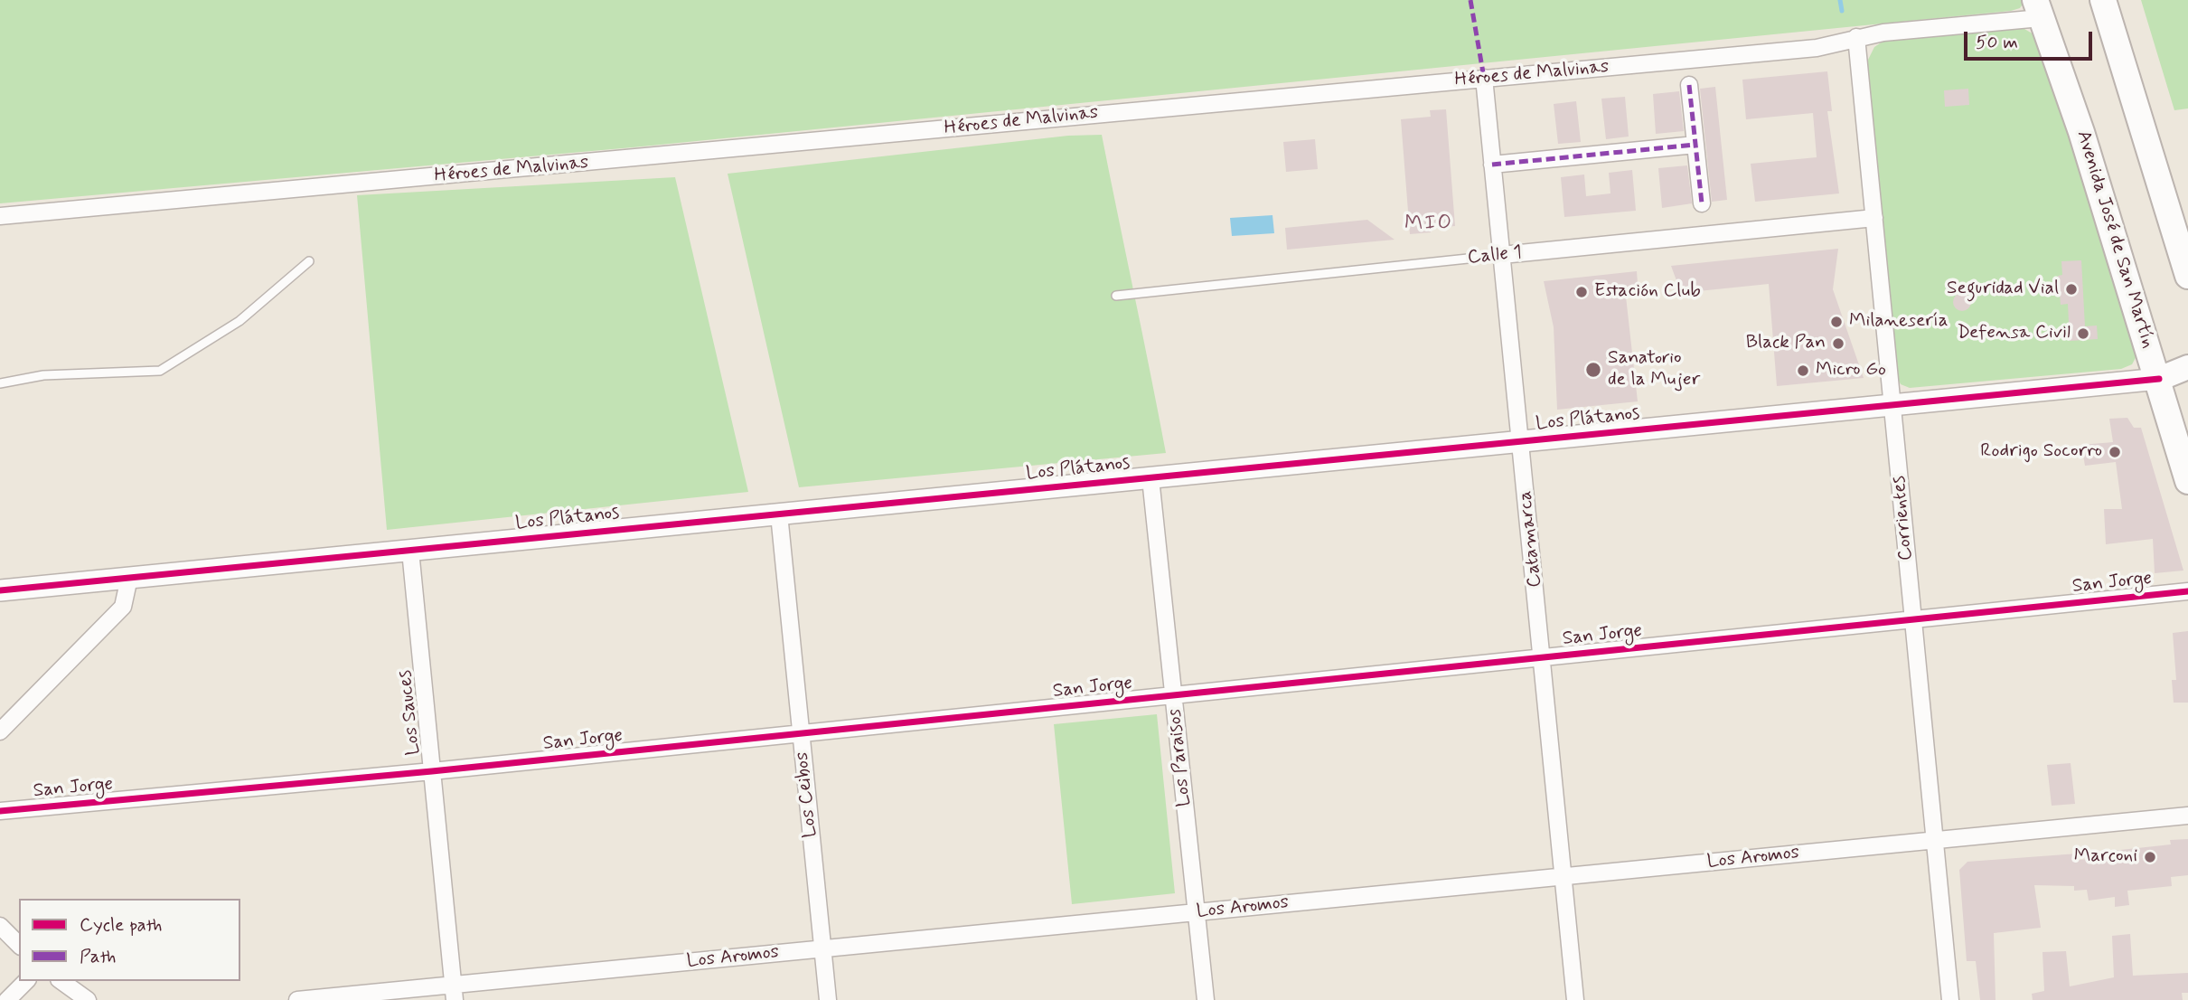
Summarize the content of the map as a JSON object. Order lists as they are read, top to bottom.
{
  "streets": {
    "main road": ["Avenida José de San Martín", "Los Plátanos"],
    "street": [
      "Héroes de Malvinas",
      "Calle 1",
      "Corrientes",
      "Catamarca",
      "San Jorge",
      "Los Sauces",
      "Los Paraisos",
      "Los Ceibos",
      "Los Aromos"
    ]
  },
  "crossings": [
    ["Héroes de Malvinas", "Avenida José de San Martín"],
    ["Héroes de Malvinas", "Corrientes"],
    ["Héroes de Malvinas", "Catamarca"],
    ["Avenida José de San Martín", "Los Plátanos"],
    ["Calle 1", "Corrientes"],
    ["Calle 1", "Catamarca"],
    ["Los Plátanos", "Corrientes"],
    ["Los Plátanos", "Catamarca"],
    ["Los Plátanos", "Los Sauces"],
    ["Los Plátanos", "Los Paraisos"],
    ["Los Plátanos", "Los Ceibos"],
    ["Corrientes", "San Jorge"],
    ["Corrientes", "Los Aromos"],
    ["Catamarca", "San Jorge"],
    ["Catamarca", "Los Aromos"],
    ["San Jorge", "Los Sauces"],
    ["San Jorge", "Los Paraisos"],
    ["San Jorge", "Los Ceibos"],
    ["Los Sauces", "Los Aromos"],
    ["Los Paraisos", "Los Aromos"],
    ["Los Ceibos", "Los Aromos"]
  ],
  "districts": ["MIO"],
  "places": [
    "Seguridad Vial",
    "Estación Club",
    "Milanesería",
    "Defensa Civil",
    "Black Pan",
    "Sanatorio de la Mujer",
    "Micro Go",
    "Rodrigo Socorro",
    "Marconi"
  ],
  "legend": ["Cycle path", "Path"],
  "scale_bar": "50 m"
}
